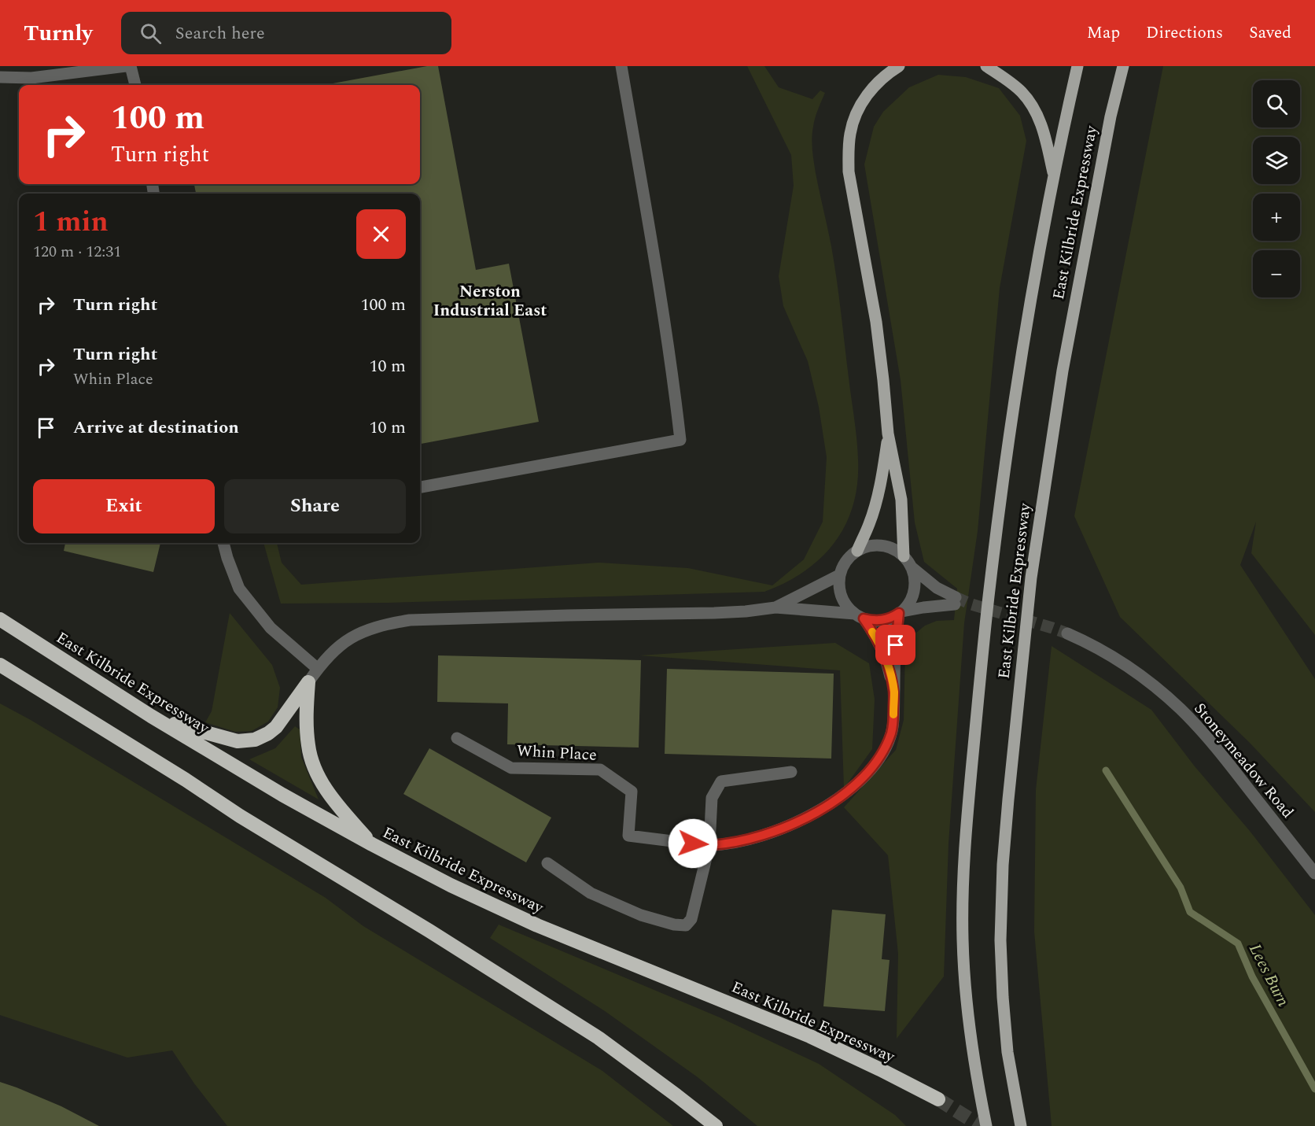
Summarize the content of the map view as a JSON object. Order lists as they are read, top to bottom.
{
  "streets": {
    "highway": ["East Kilbride Expressway"],
    "street": ["Whin Place", "Stoneymeadow Road"]
  },
  "districts": ["Nerston Industrial East"],
  "water": ["Lees Burn"],
  "page": {
    "header": "Turnly",
    "search": "Search here",
    "nav": ["Map", "Directions", "Saved"],
    "map_buttons": ["+", "−"],
    "turn": ["100 m", "Turn right"],
    "heading": ["1 min", "120 m · 12:31"],
    "list": [
      {
        "name": "Turn right",
        "value": "100 m"
      },
      {
        "name": "Turn right",
        "note": "Whin Place",
        "value": "10 m"
      },
      {
        "name": "Arrive at destination",
        "value": "10 m"
      }
    ],
    "buttons": ["Exit", "Share"]
  }
}
